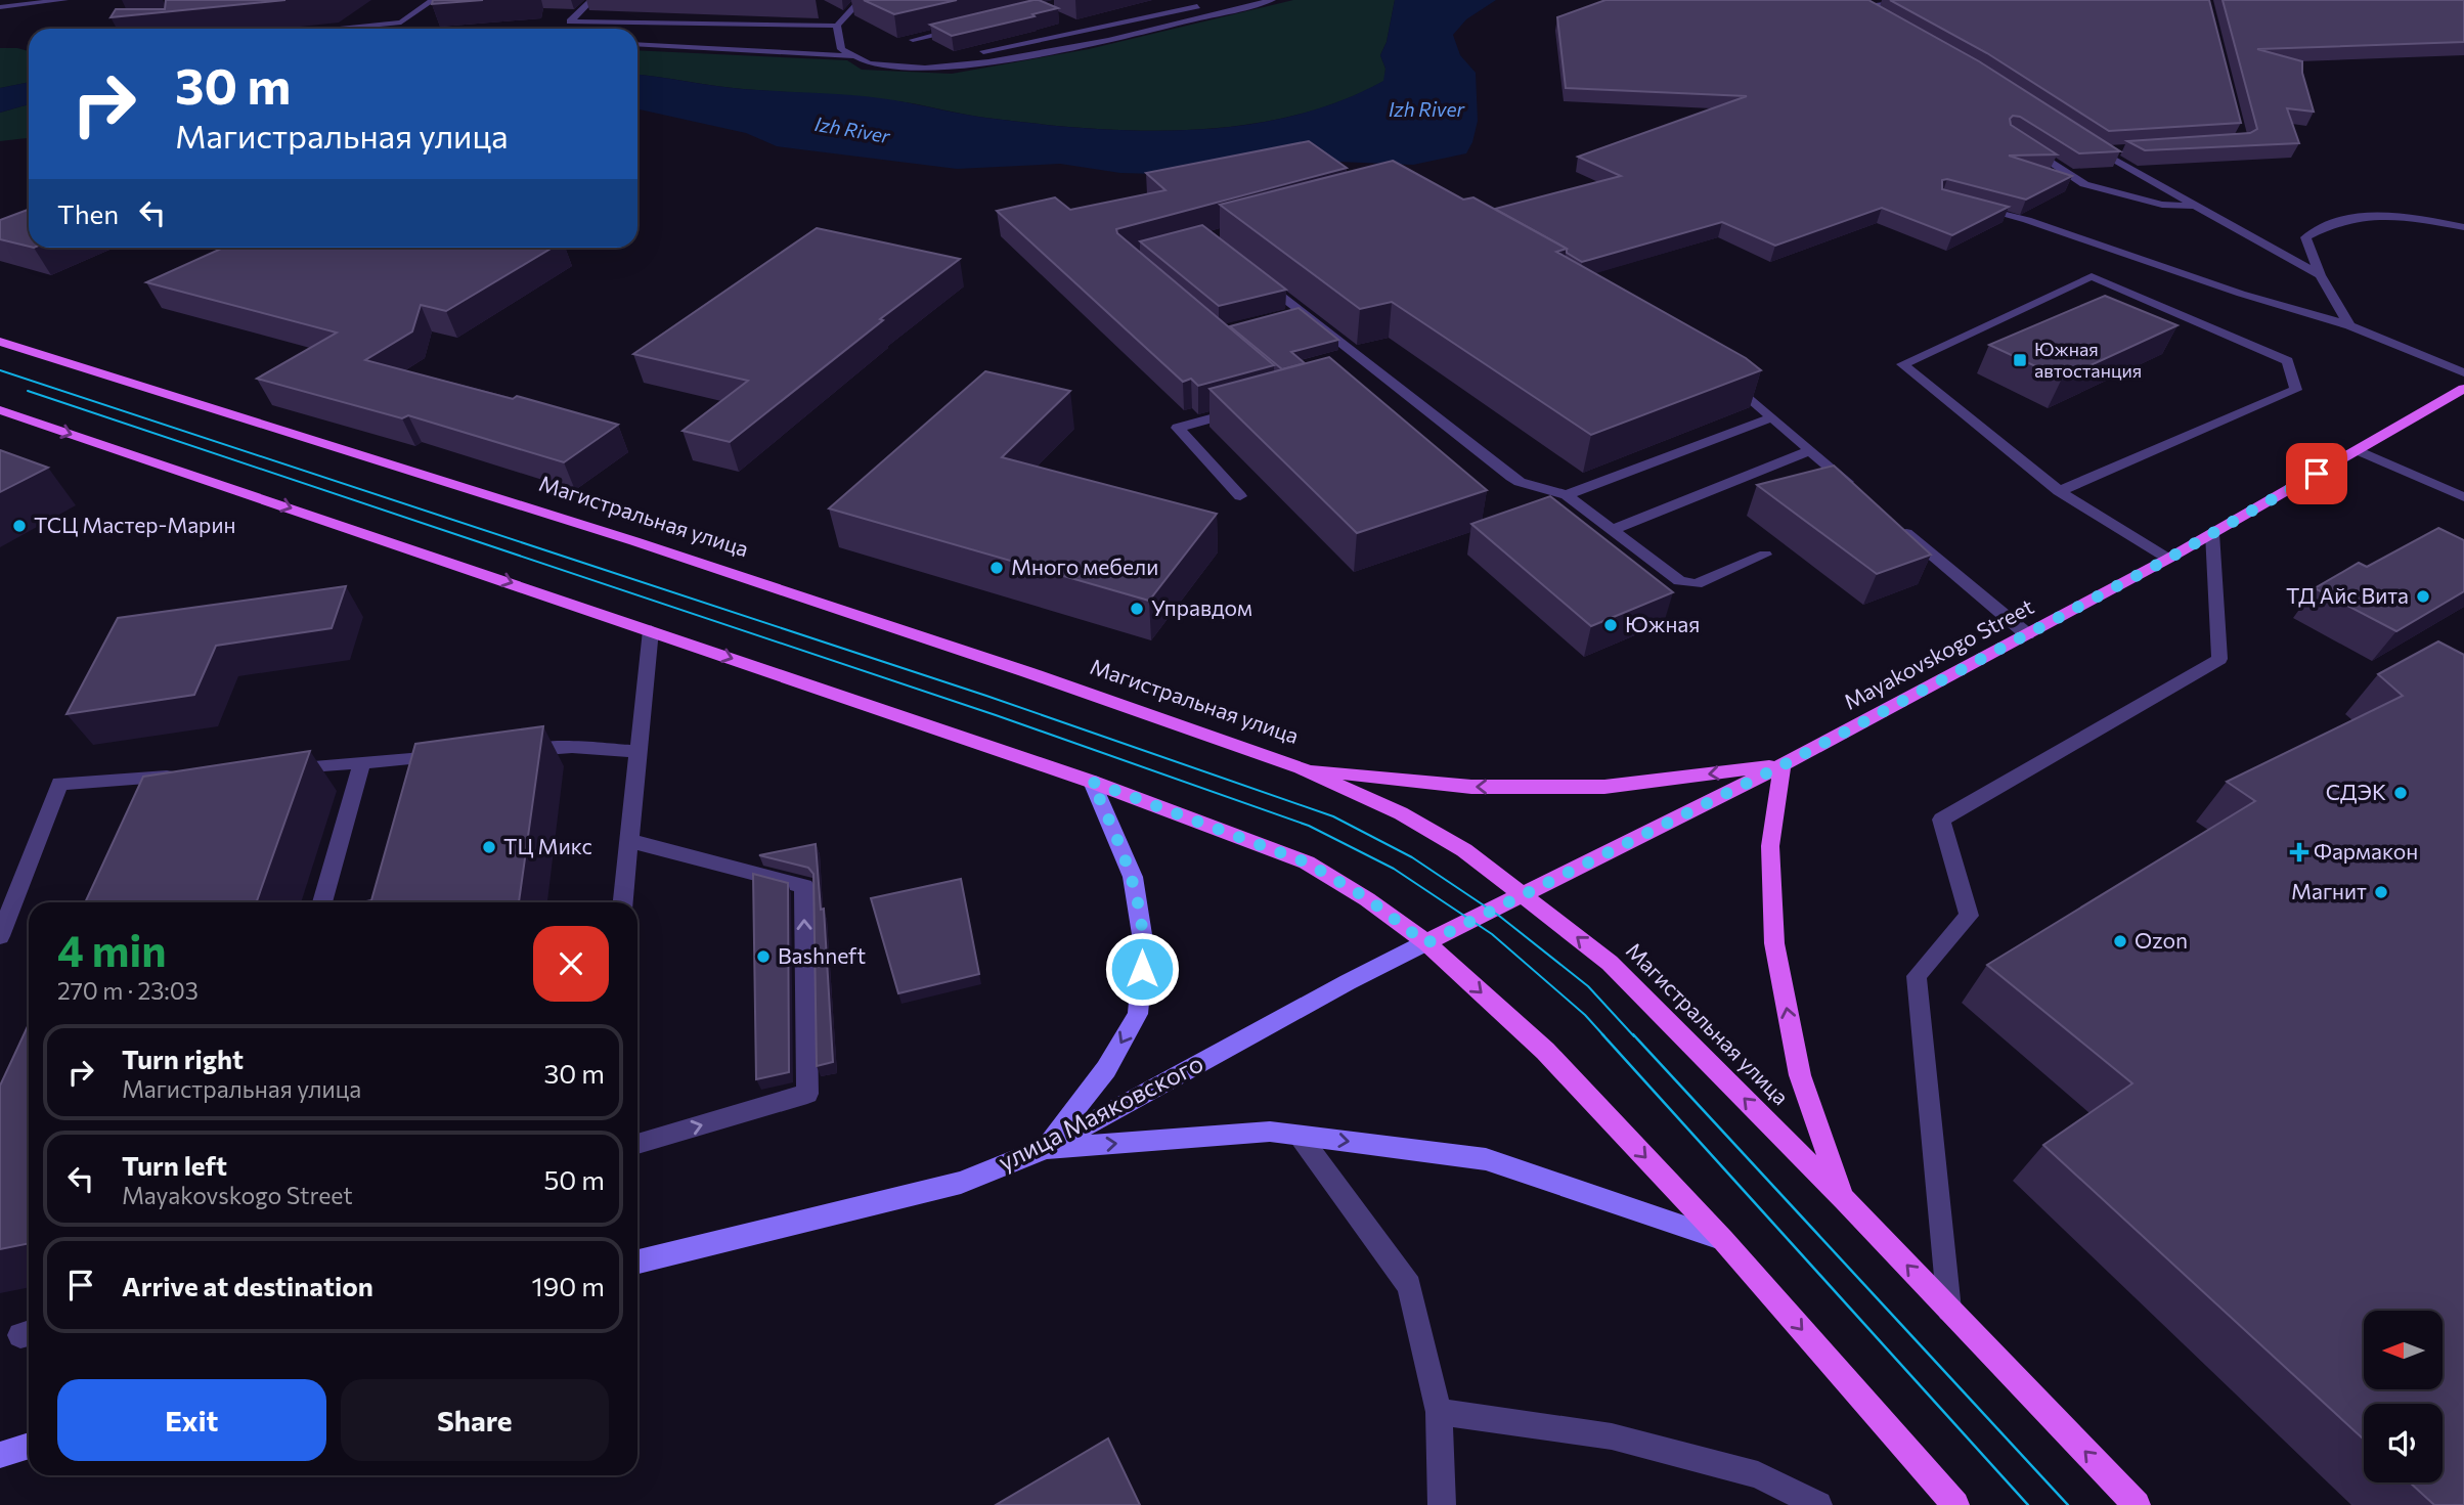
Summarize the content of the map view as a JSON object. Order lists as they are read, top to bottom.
{
  "streets": {
    "main road": ["Магистральная улица", "Mayakovskogo Street", "улица Маяковского"]
  },
  "crossings": [
    ["Магистральная улица", "Mayakovskogo Street"],
    ["Mayakovskogo Street", "улица Маяковского"]
  ],
  "water": ["Izh River"],
  "places": {
    "transit": ["Южная автостанция"],
    "other": [
      "ТСЦ Мастер-Марин",
      "Много мебели",
      "ТД Айс Вита",
      "Управдом",
      "Южная",
      "СДЭК",
      "ТЦ Микс",
      "Магнит",
      "Ozon",
      "Bashneft"
    ],
    "health": ["Фармакон"]
  },
  "north": "left",
  "page": {
    "turn": ["30 m", "Магистральная улица"],
    "then": "Then",
    "heading": ["4 min", "270 m · 23:03"],
    "list": [
      {
        "name": "Turn right",
        "note": "Магистральная улица",
        "value": "30 m"
      },
      {
        "name": "Turn left",
        "note": "Mayakovskogo Street",
        "value": "50 m"
      },
      {
        "name": "Arrive at destination",
        "value": "190 m"
      }
    ],
    "buttons": ["Exit", "Share"]
  }
}
